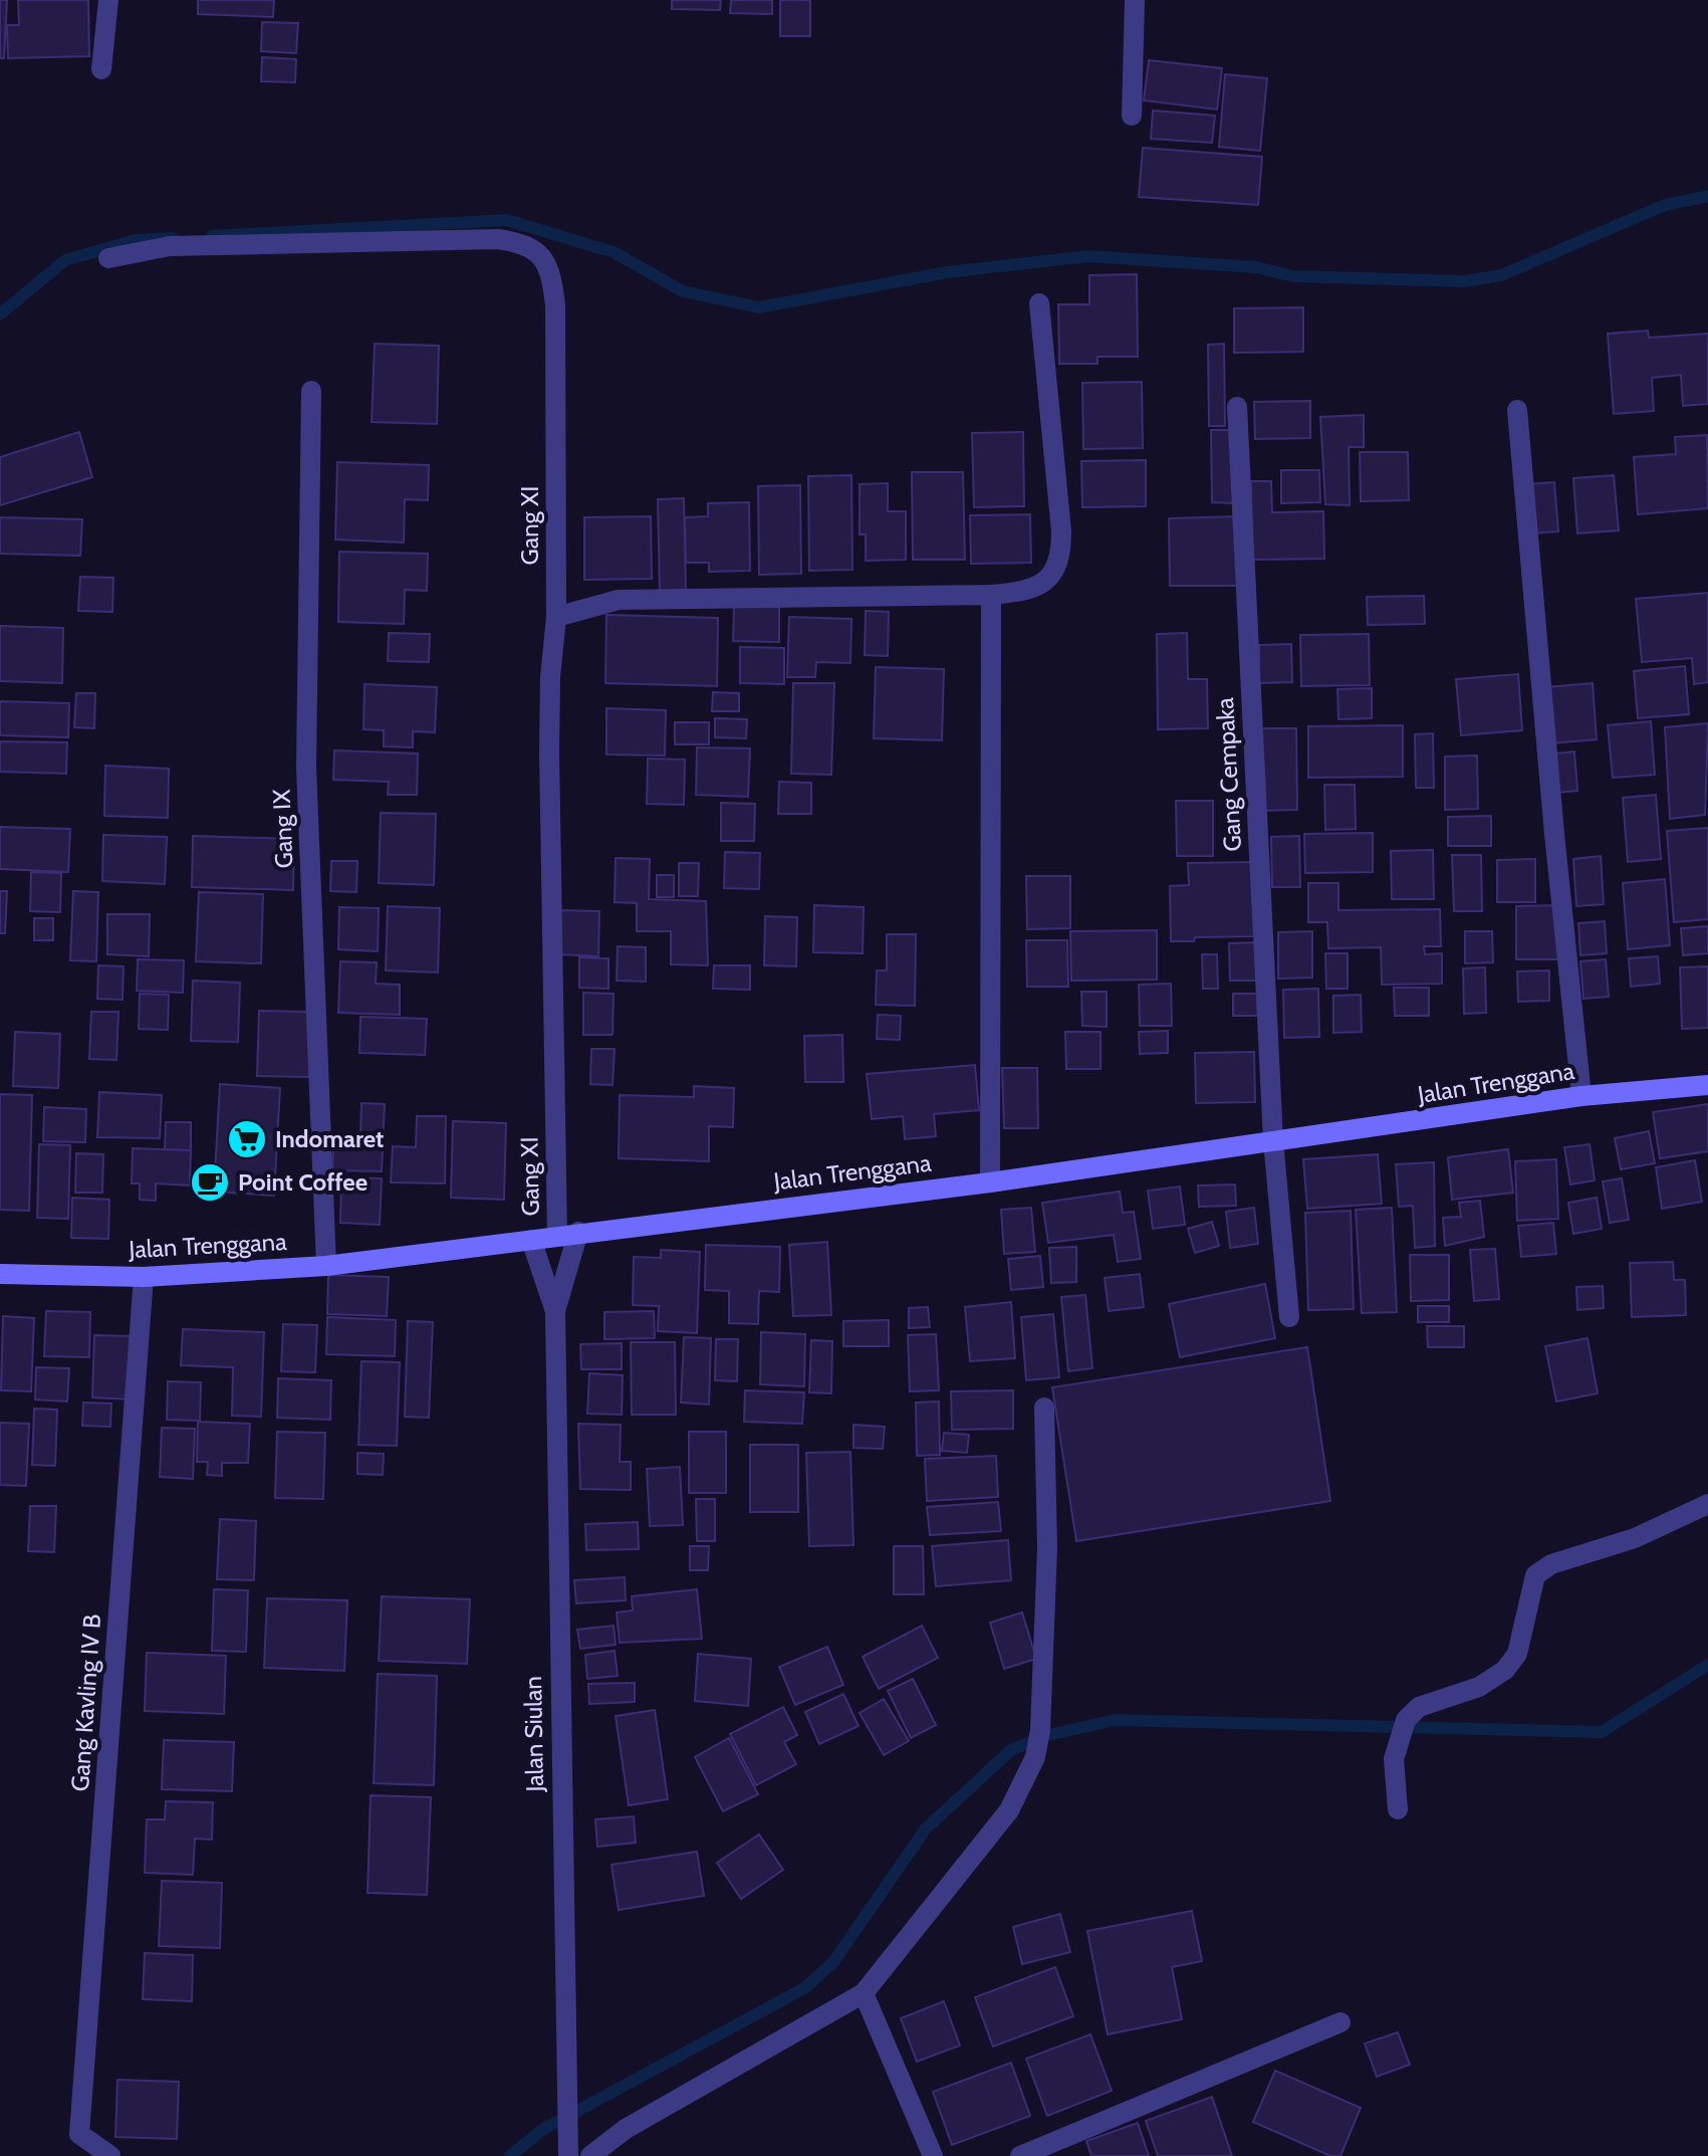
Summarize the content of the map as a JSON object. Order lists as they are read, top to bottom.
{
  "streets": {
    "main road": ["Jalan Trenggana"],
    "street": [
      "Gang XI",
      "Gang Cempaka",
      "Gang IX",
      "Gang Kavling IV B",
      "Jalan Siulan"
    ]
  },
  "crossings": [
    ["Gang XI", "Jalan Trenggana"],
    ["Gang Cempaka", "Jalan Trenggana"],
    ["Gang IX", "Jalan Trenggana"],
    ["Jalan Trenggana", "Gang Kavling IV B"],
    ["Jalan Trenggana", "Jalan Siulan"]
  ],
  "places": {
    "supermarket": ["Indomaret"],
    "cafe": ["Point Coffee"]
  }
}
